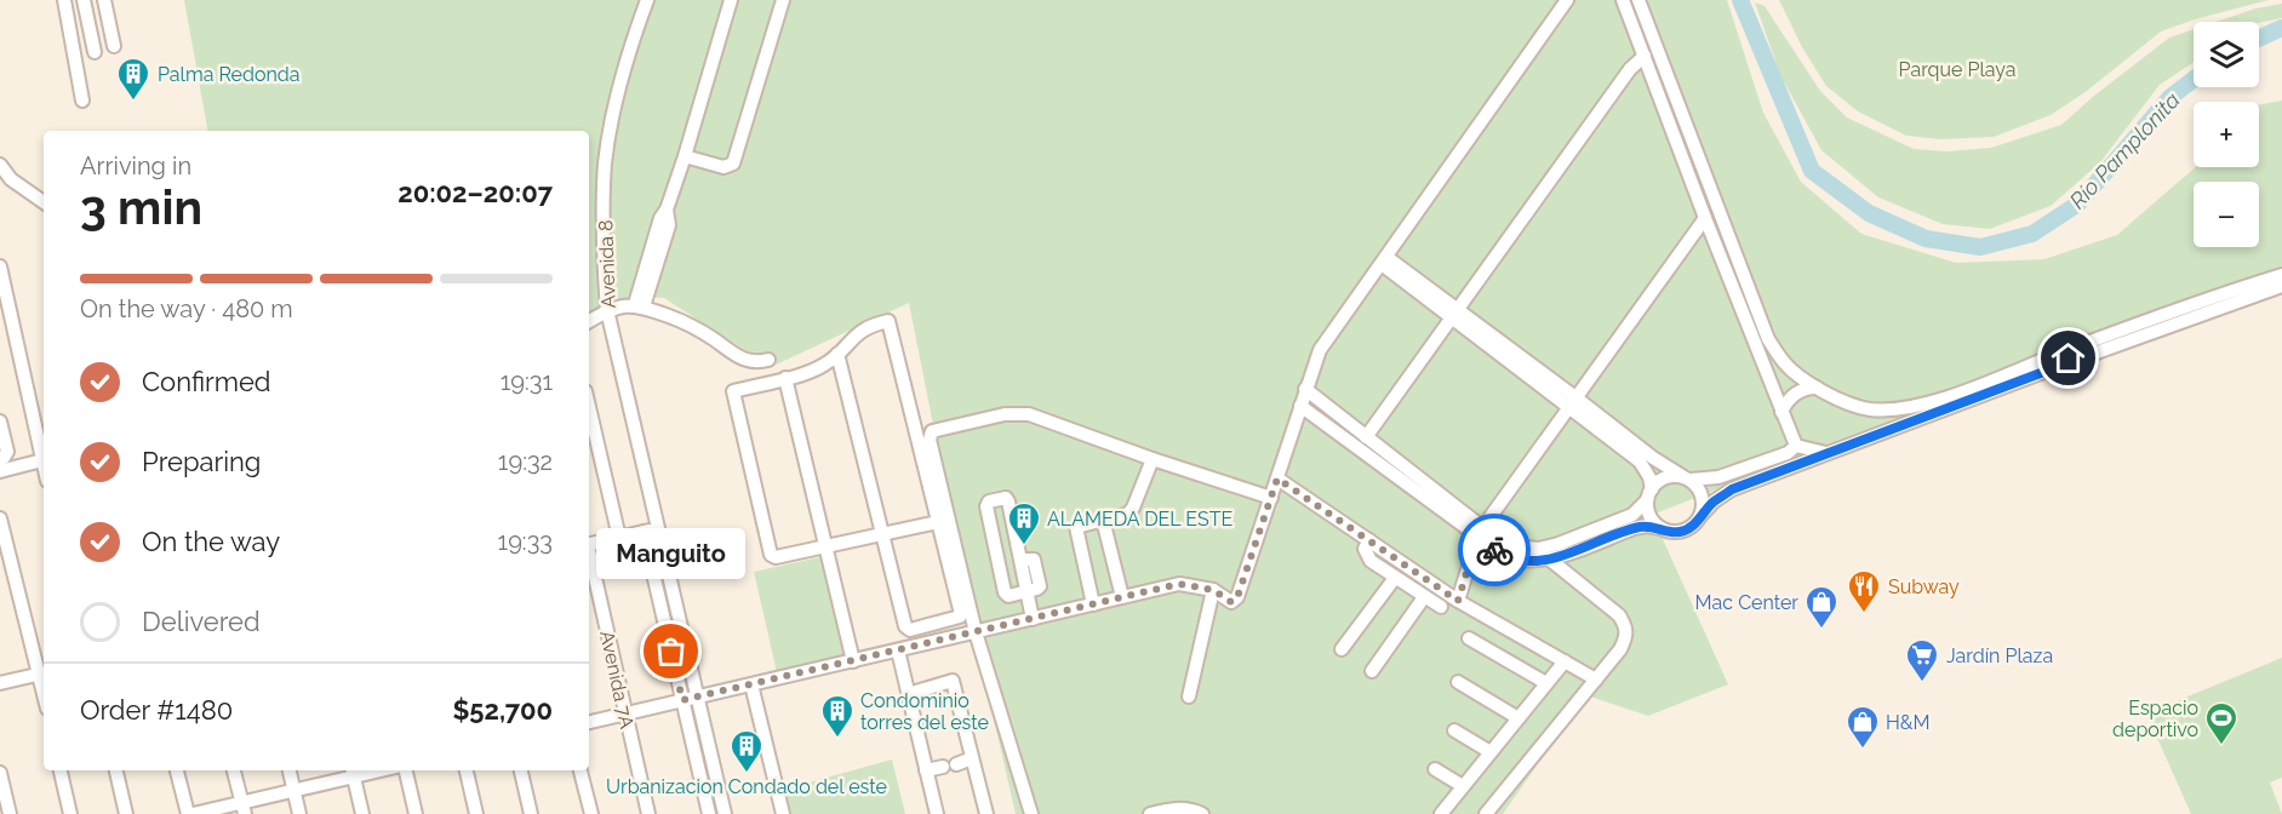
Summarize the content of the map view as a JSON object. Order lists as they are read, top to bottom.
{
  "streets": {
    "street": ["Avenida 8", "Avenida 7A"]
  },
  "water": ["Río Pamplonita"],
  "parks": ["Parque Playa"],
  "places": {
    "building": [
      "Palma Redonda",
      "ALAMEDA DEL ESTE",
      "Condominio torres del este",
      "Urbanizacion Condado del este"
    ],
    "restaurant": ["Subway"],
    "shop": ["Mac Center", "H&M"],
    "other": ["Manguito"],
    "supermarket": ["Jardín Plaza"],
    "sports": ["Espacio deportivo"]
  },
  "page": {
    "map_buttons": ["+", "−"],
    "heading": ["3 min", "Arriving in", "20:02–20:07"],
    "panel": ["Order #1480", "$52,700"],
    "bar": "On the way · 480 m",
    "list": [
      ["Confirmed", "19:31"],
      ["Preparing", "19:32"],
      ["On the way", "19:33"],
      "Delivered"
    ],
    "bubble": "Manguito"
  }
}
